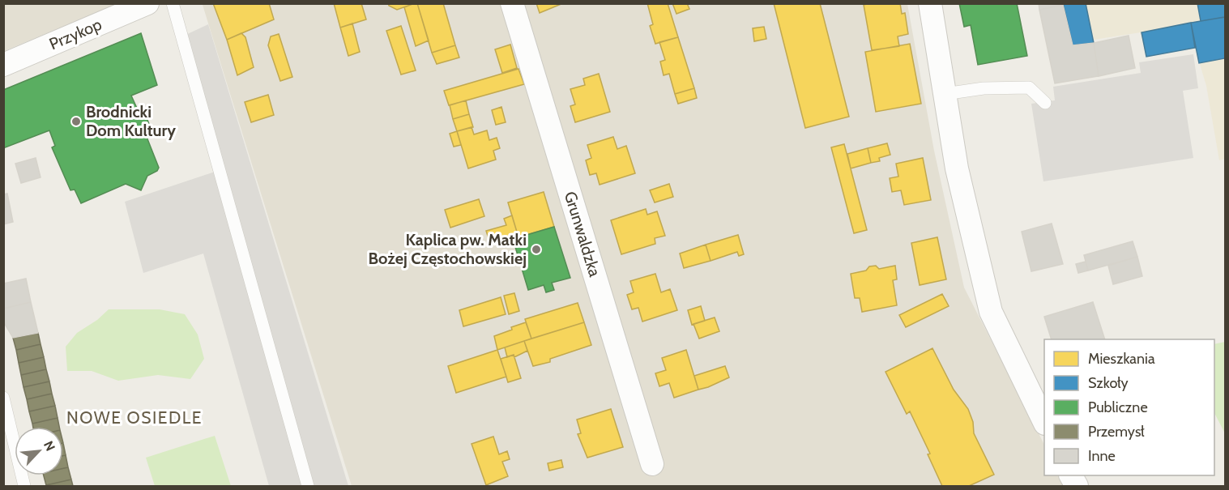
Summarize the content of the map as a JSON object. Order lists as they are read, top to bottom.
{
  "streets": {
    "street": ["Przykop", "Grunwaldzka"]
  },
  "districts": ["NOWE OSIEDLE"],
  "places": ["Brodnicki Dom Kultury", "Kaplica pw. Matki Bożej Częstochowskiej"],
  "legend": [
    "Mieszkania",
    "Szkoły",
    "Publiczne",
    "Przemysł",
    "Inne"
  ],
  "north": "top right"
}
